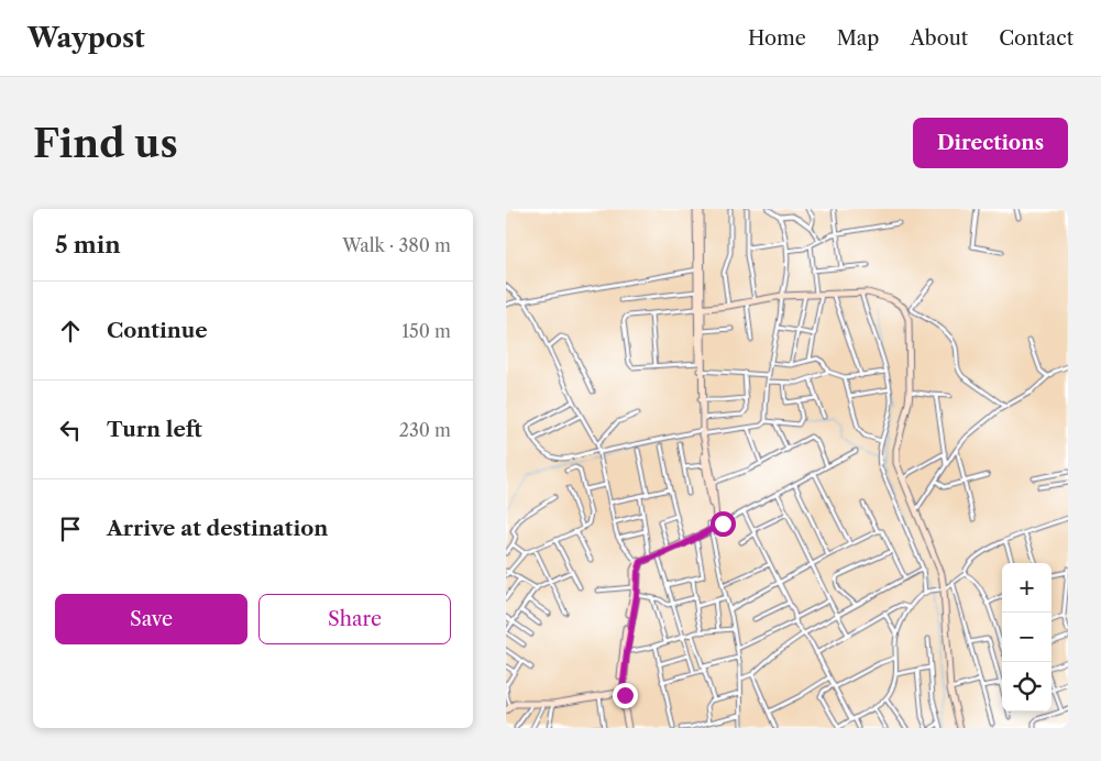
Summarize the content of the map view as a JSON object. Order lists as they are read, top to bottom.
{
  "page": {
    "header": "Waypost",
    "nav": [
      "Home",
      "Map",
      "About",
      "Contact"
    ],
    "buttons": [
      "Directions",
      ["Save", "Share"]
    ],
    "title": "Find us",
    "heading": ["5 min", "Walk · 380 m"],
    "list": [
      ["Continue", "150 m"],
      ["Turn left", "230 m"],
      "Arrive at destination"
    ],
    "map_buttons": ["+", "−"]
  }
}
